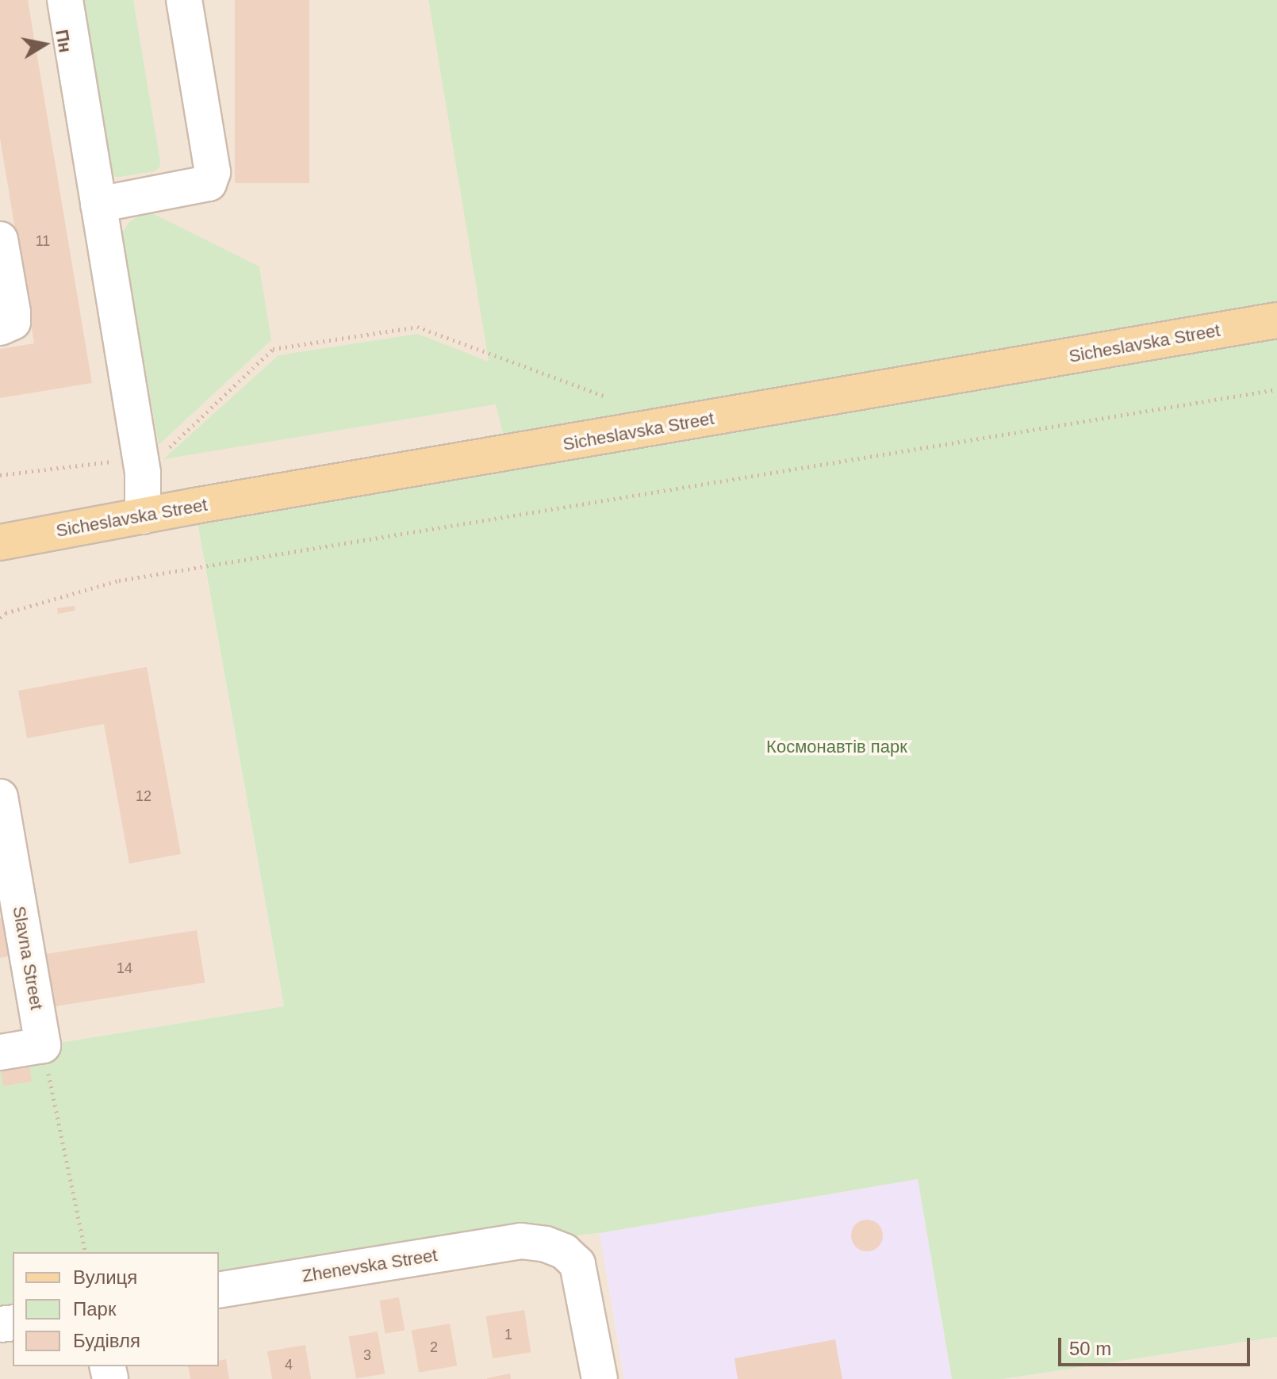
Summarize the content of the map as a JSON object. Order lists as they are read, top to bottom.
{
  "streets": {
    "main road": ["Sicheslavska Street"],
    "street": ["Slavna Street", "Zhenevska Street"]
  },
  "parks": ["Космонавтів парк"],
  "house_numbers": [
    "11",
    "12",
    "14",
    "1",
    "2",
    "3",
    "4"
  ],
  "legend": ["Вулиця", "Парк", "Будівля"],
  "scale_bar": "50 m",
  "north": "right"
}
